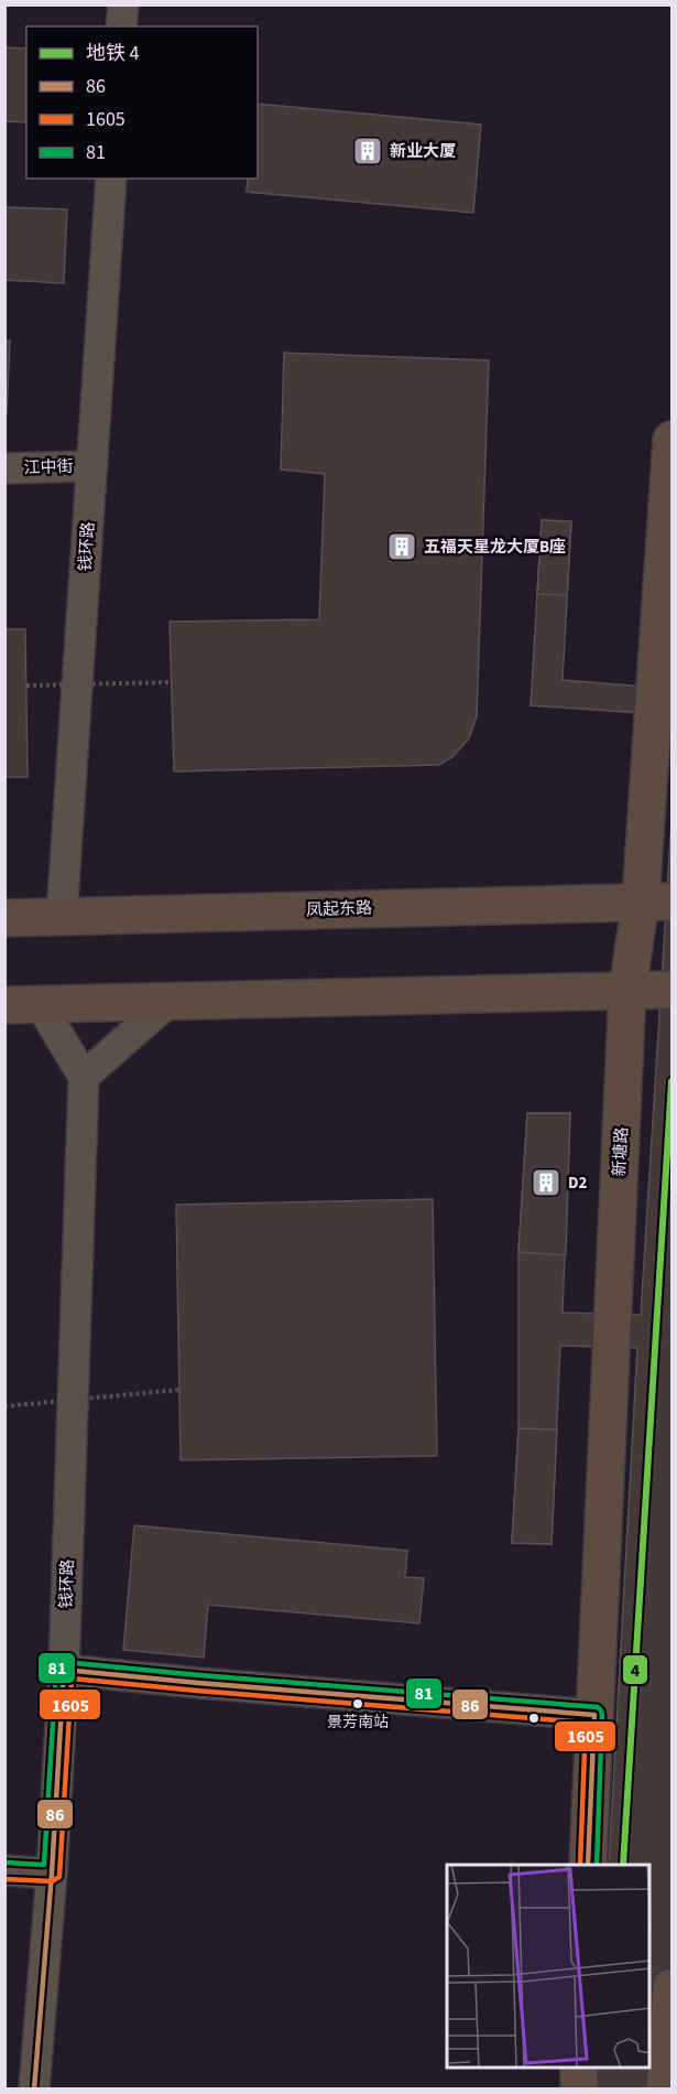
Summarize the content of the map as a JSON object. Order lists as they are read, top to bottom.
{
  "streets": {
    "main road": ["凤起东路", "新塘路"],
    "street": ["江中街", "钱环路"]
  },
  "crossings": [
    ["江中街", "钱环路"],
    ["钱环路", "凤起东路"],
    ["凤起东路", "新塘路"]
  ],
  "places": {
    "building": ["新业大厦", "五福天星龙大厦B座", "D2"],
    "other": ["景芳南站"]
  },
  "lines": [
    "metro line 4",
    "transit line 81",
    "transit line 86",
    "transit line 1605"
  ],
  "legend": [
    "地铁 4",
    "86",
    "1605",
    "81"
  ]
}
